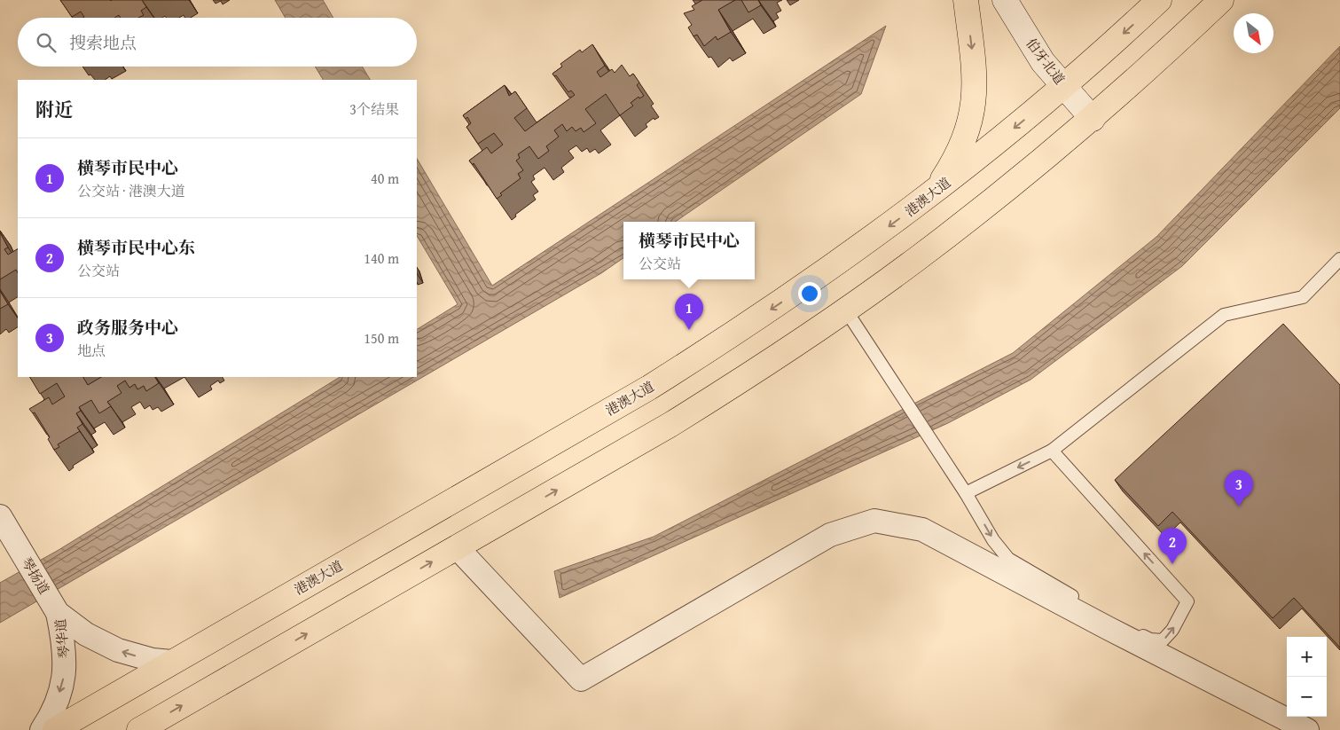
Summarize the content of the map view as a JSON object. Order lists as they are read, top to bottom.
{
  "streets": {
    "main road": ["伯牙北道", "港澳大道"],
    "street": ["琴扬道", "琴华道"]
  },
  "crossings": [
    ["伯牙北道", "港澳大道"],
    ["港澳大道", "琴华道"],
    ["琴扬道", "琴华道"]
  ],
  "north": "bottom right",
  "page": {
    "search": "搜索地点",
    "heading": ["附近", "3个结果"],
    "list": [
      {
        "mark": "1",
        "name": "横琴市民中心",
        "note": "公交站 · 港澳大道",
        "value": "40 m"
      },
      {
        "mark": "2",
        "name": "横琴市民中心东",
        "note": "公交站",
        "value": "140 m"
      },
      {
        "mark": "3",
        "name": "政务服务中心",
        "note": "地点",
        "value": "150 m"
      }
    ],
    "popup": ["横琴市民中心", "公交站"],
    "pins": ["1", "3", "2"],
    "map_buttons": ["+", "−"]
  }
}
